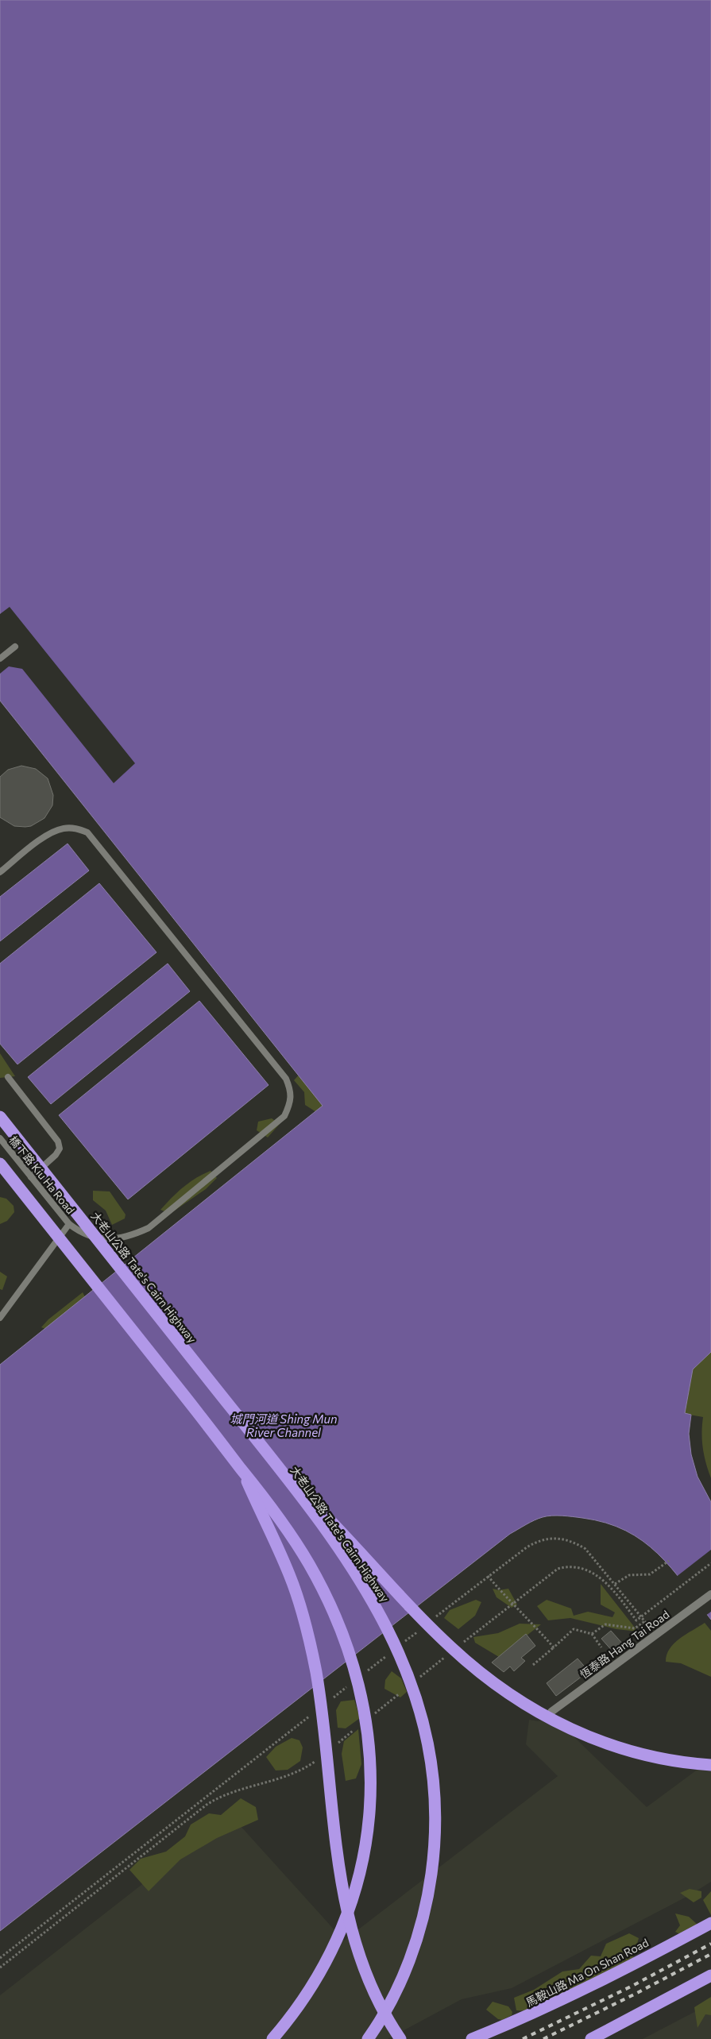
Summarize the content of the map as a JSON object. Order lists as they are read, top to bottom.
{
  "streets": {
    "highway": ["大老山公路 Tate's Cairn Highway", "馬鞍山路 Ma On Shan Road"],
    "street": ["恆泰路 Hang Tai Road"],
    "lane": ["橋下路 Kiu Ha Road"]
  },
  "water": ["城門河道 Shing Mun River Channel"]
}
